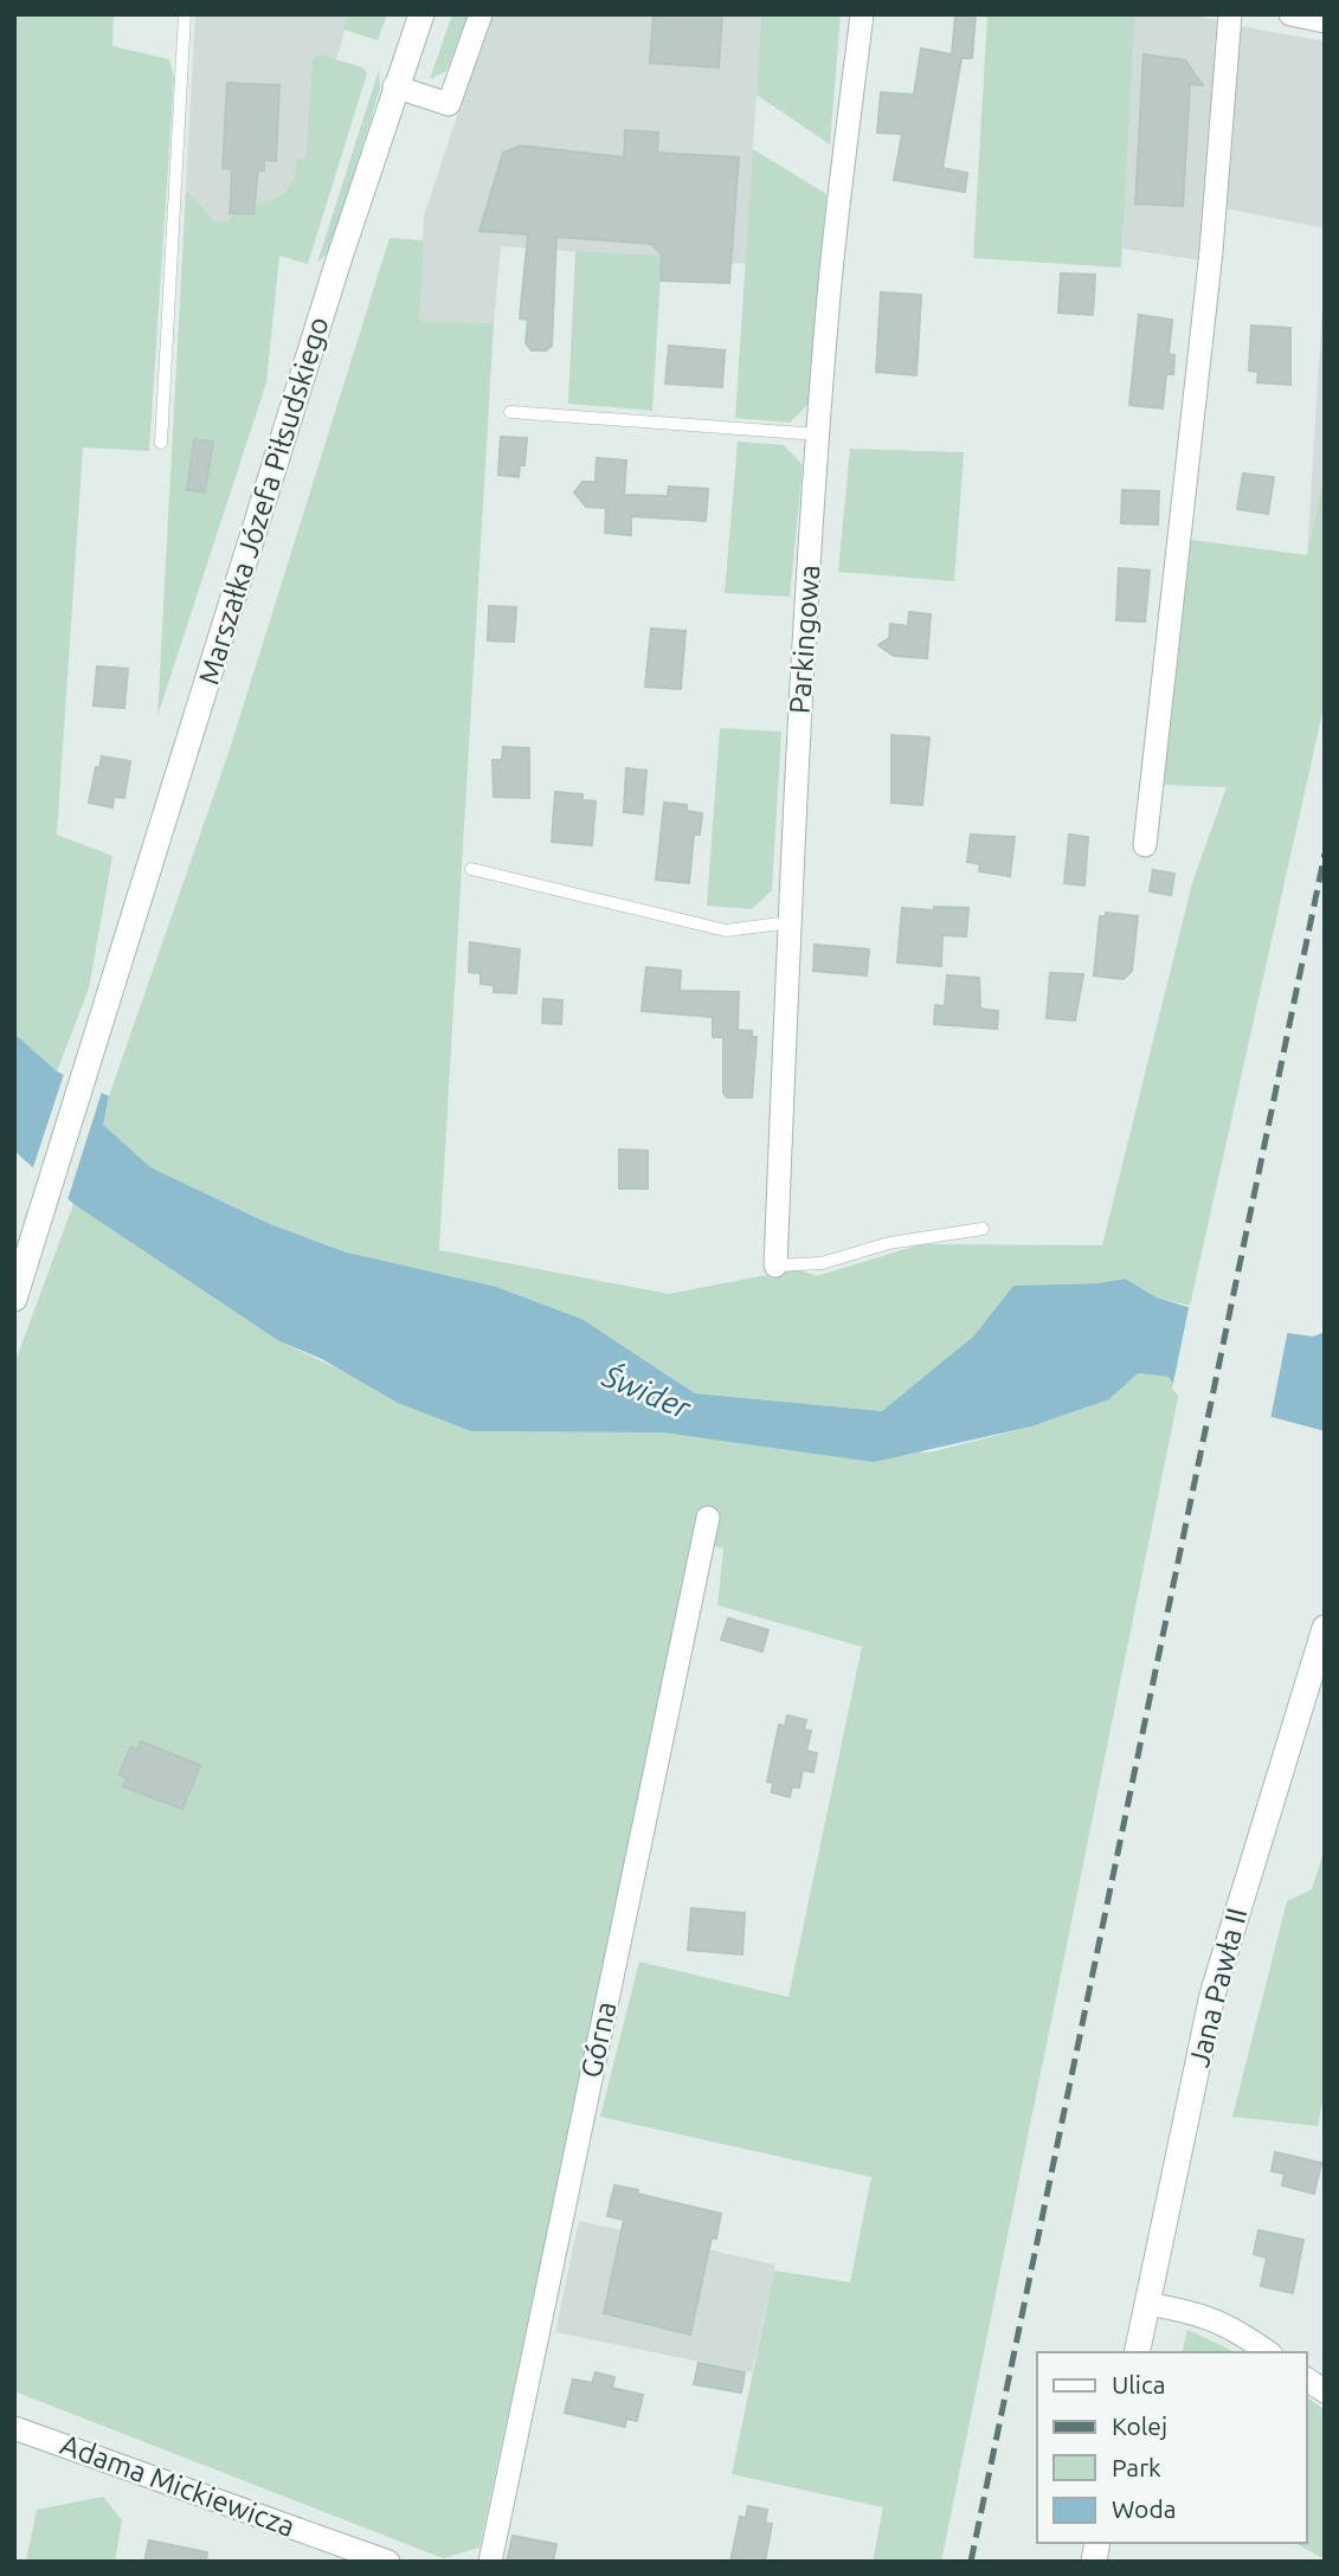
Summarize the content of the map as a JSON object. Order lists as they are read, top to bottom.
{
  "streets": {
    "main road": ["Marszałka Józefa Piłsudskiego", "Jana Pawła II"],
    "street": ["Parkingowa", "Górna", "Adama Mickiewicza"]
  },
  "water": ["Świder"],
  "legend": [
    "Ulica",
    "Kolej",
    "Park",
    "Woda"
  ]
}
